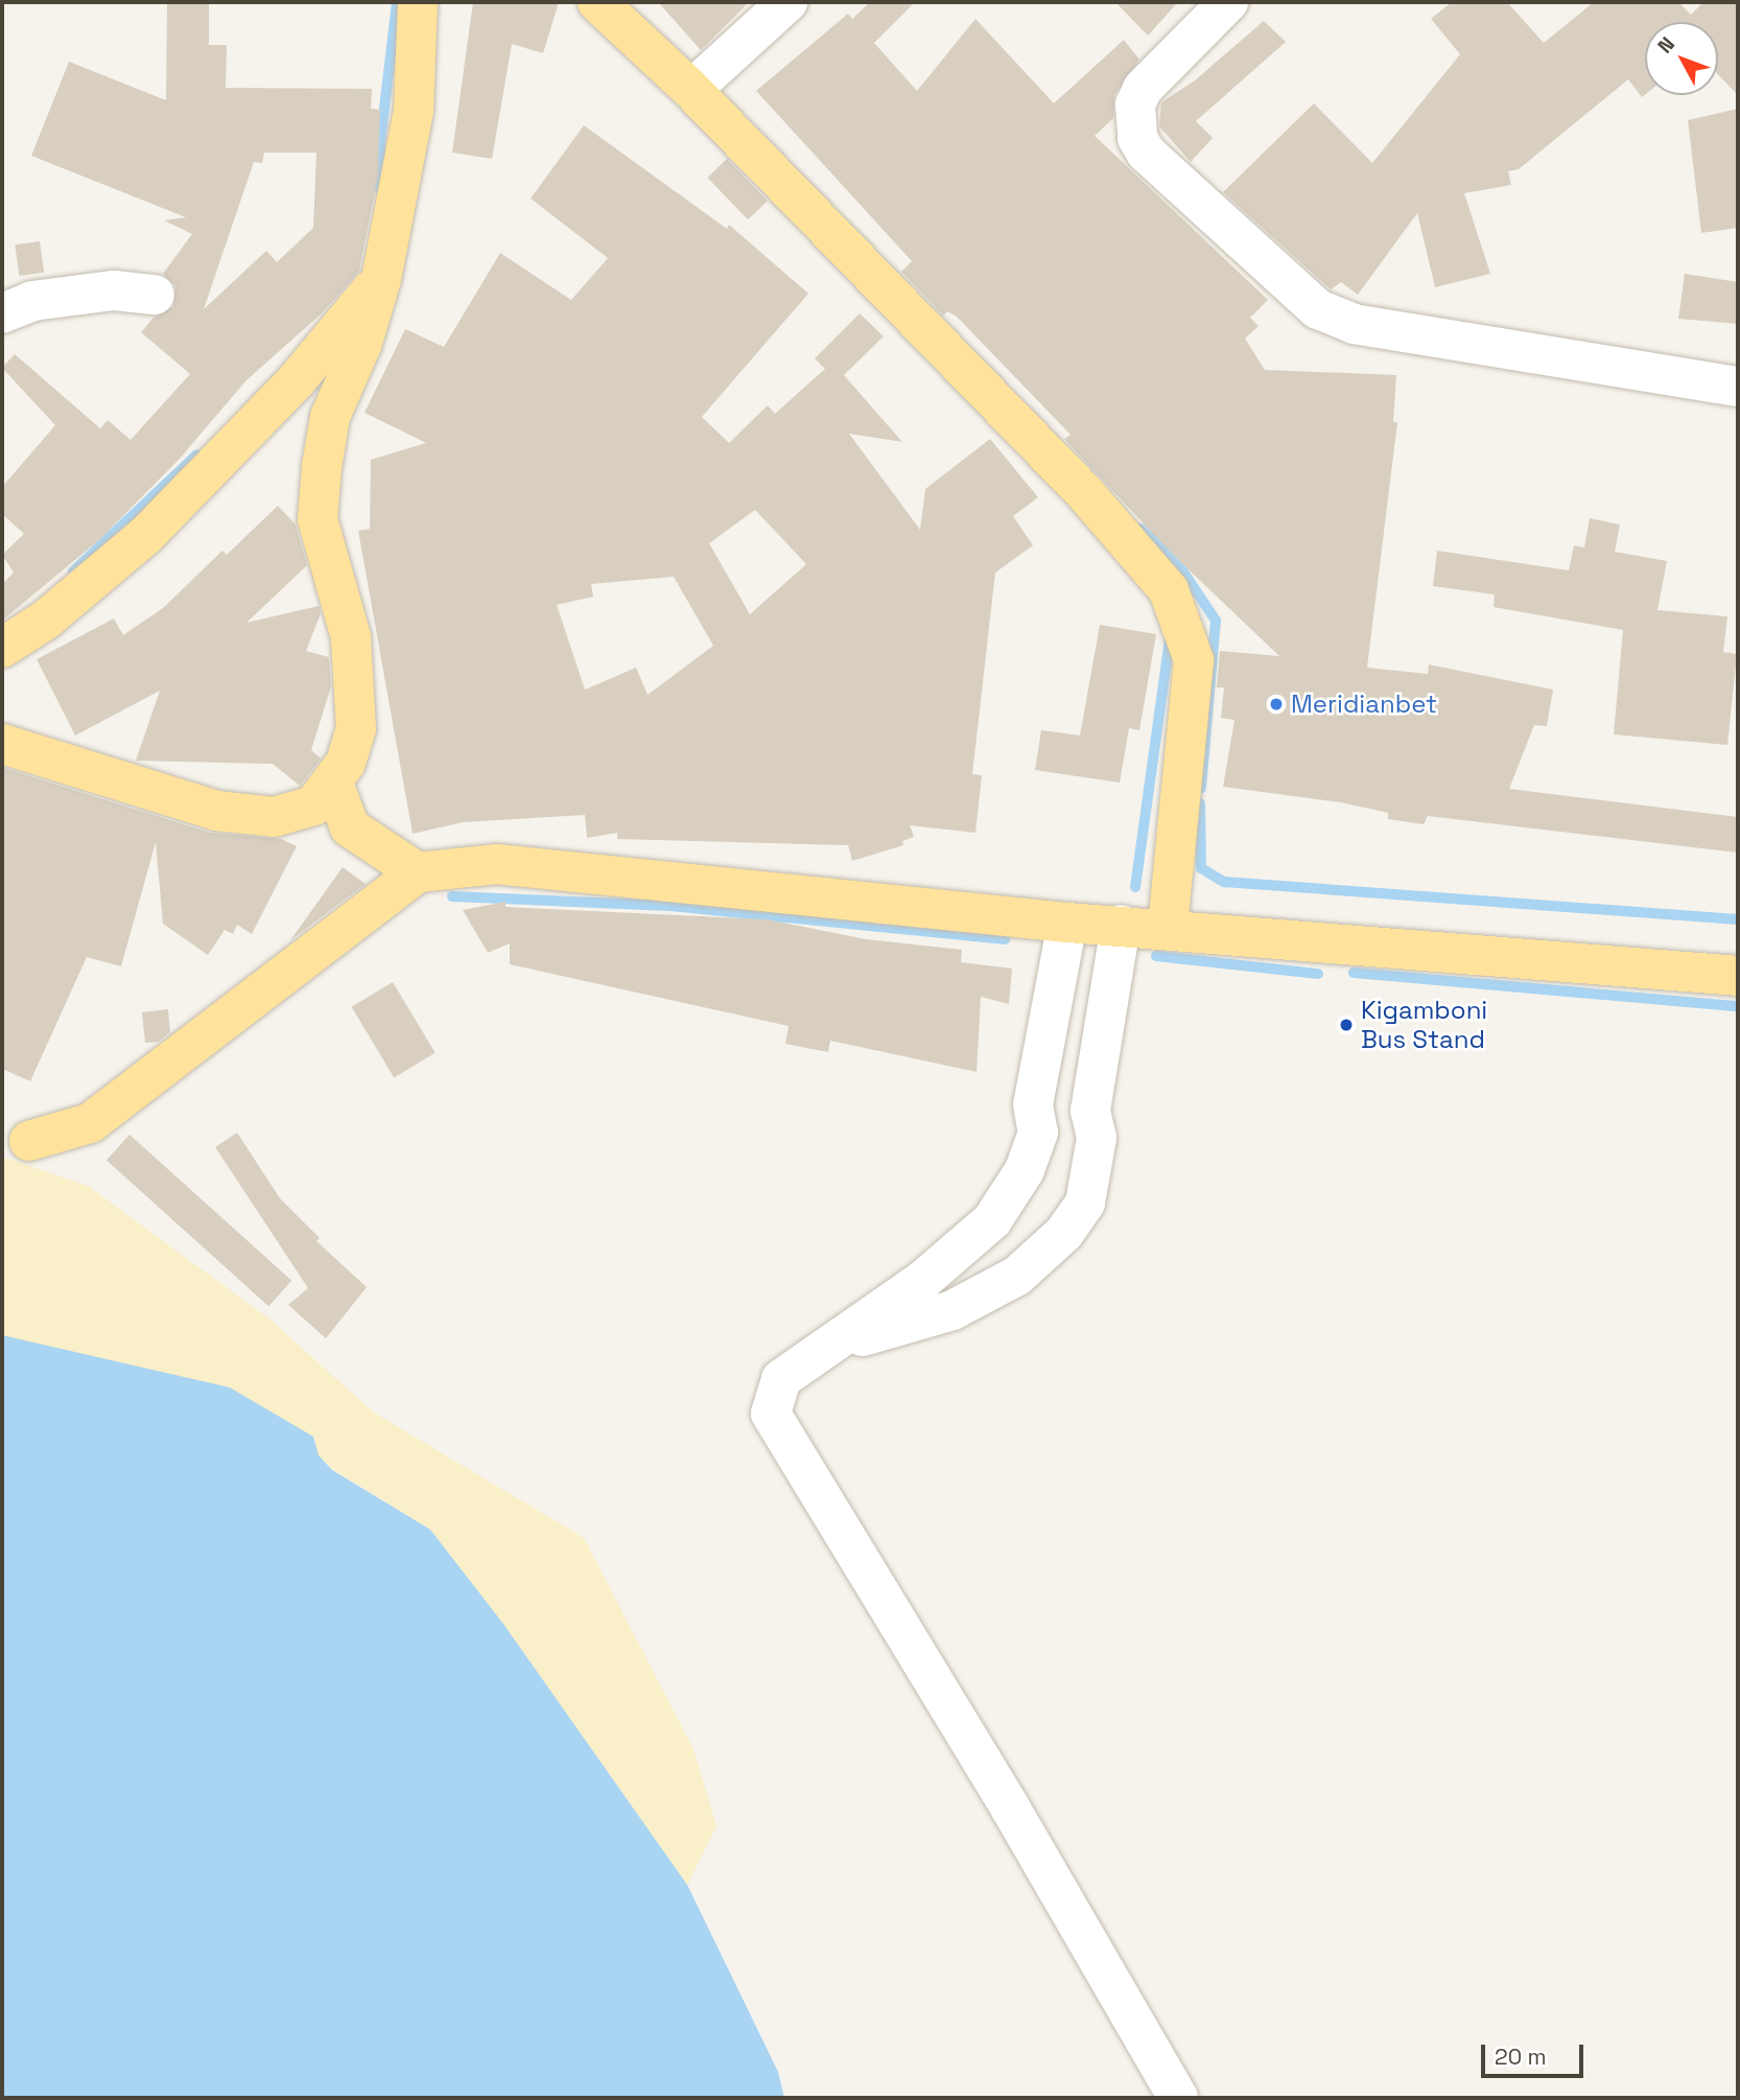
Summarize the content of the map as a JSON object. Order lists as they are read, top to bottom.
{
  "places": ["Meridianbet", "Kigamboni Bus Stand"],
  "scale_bar": "20 m",
  "north": "top left"
}
